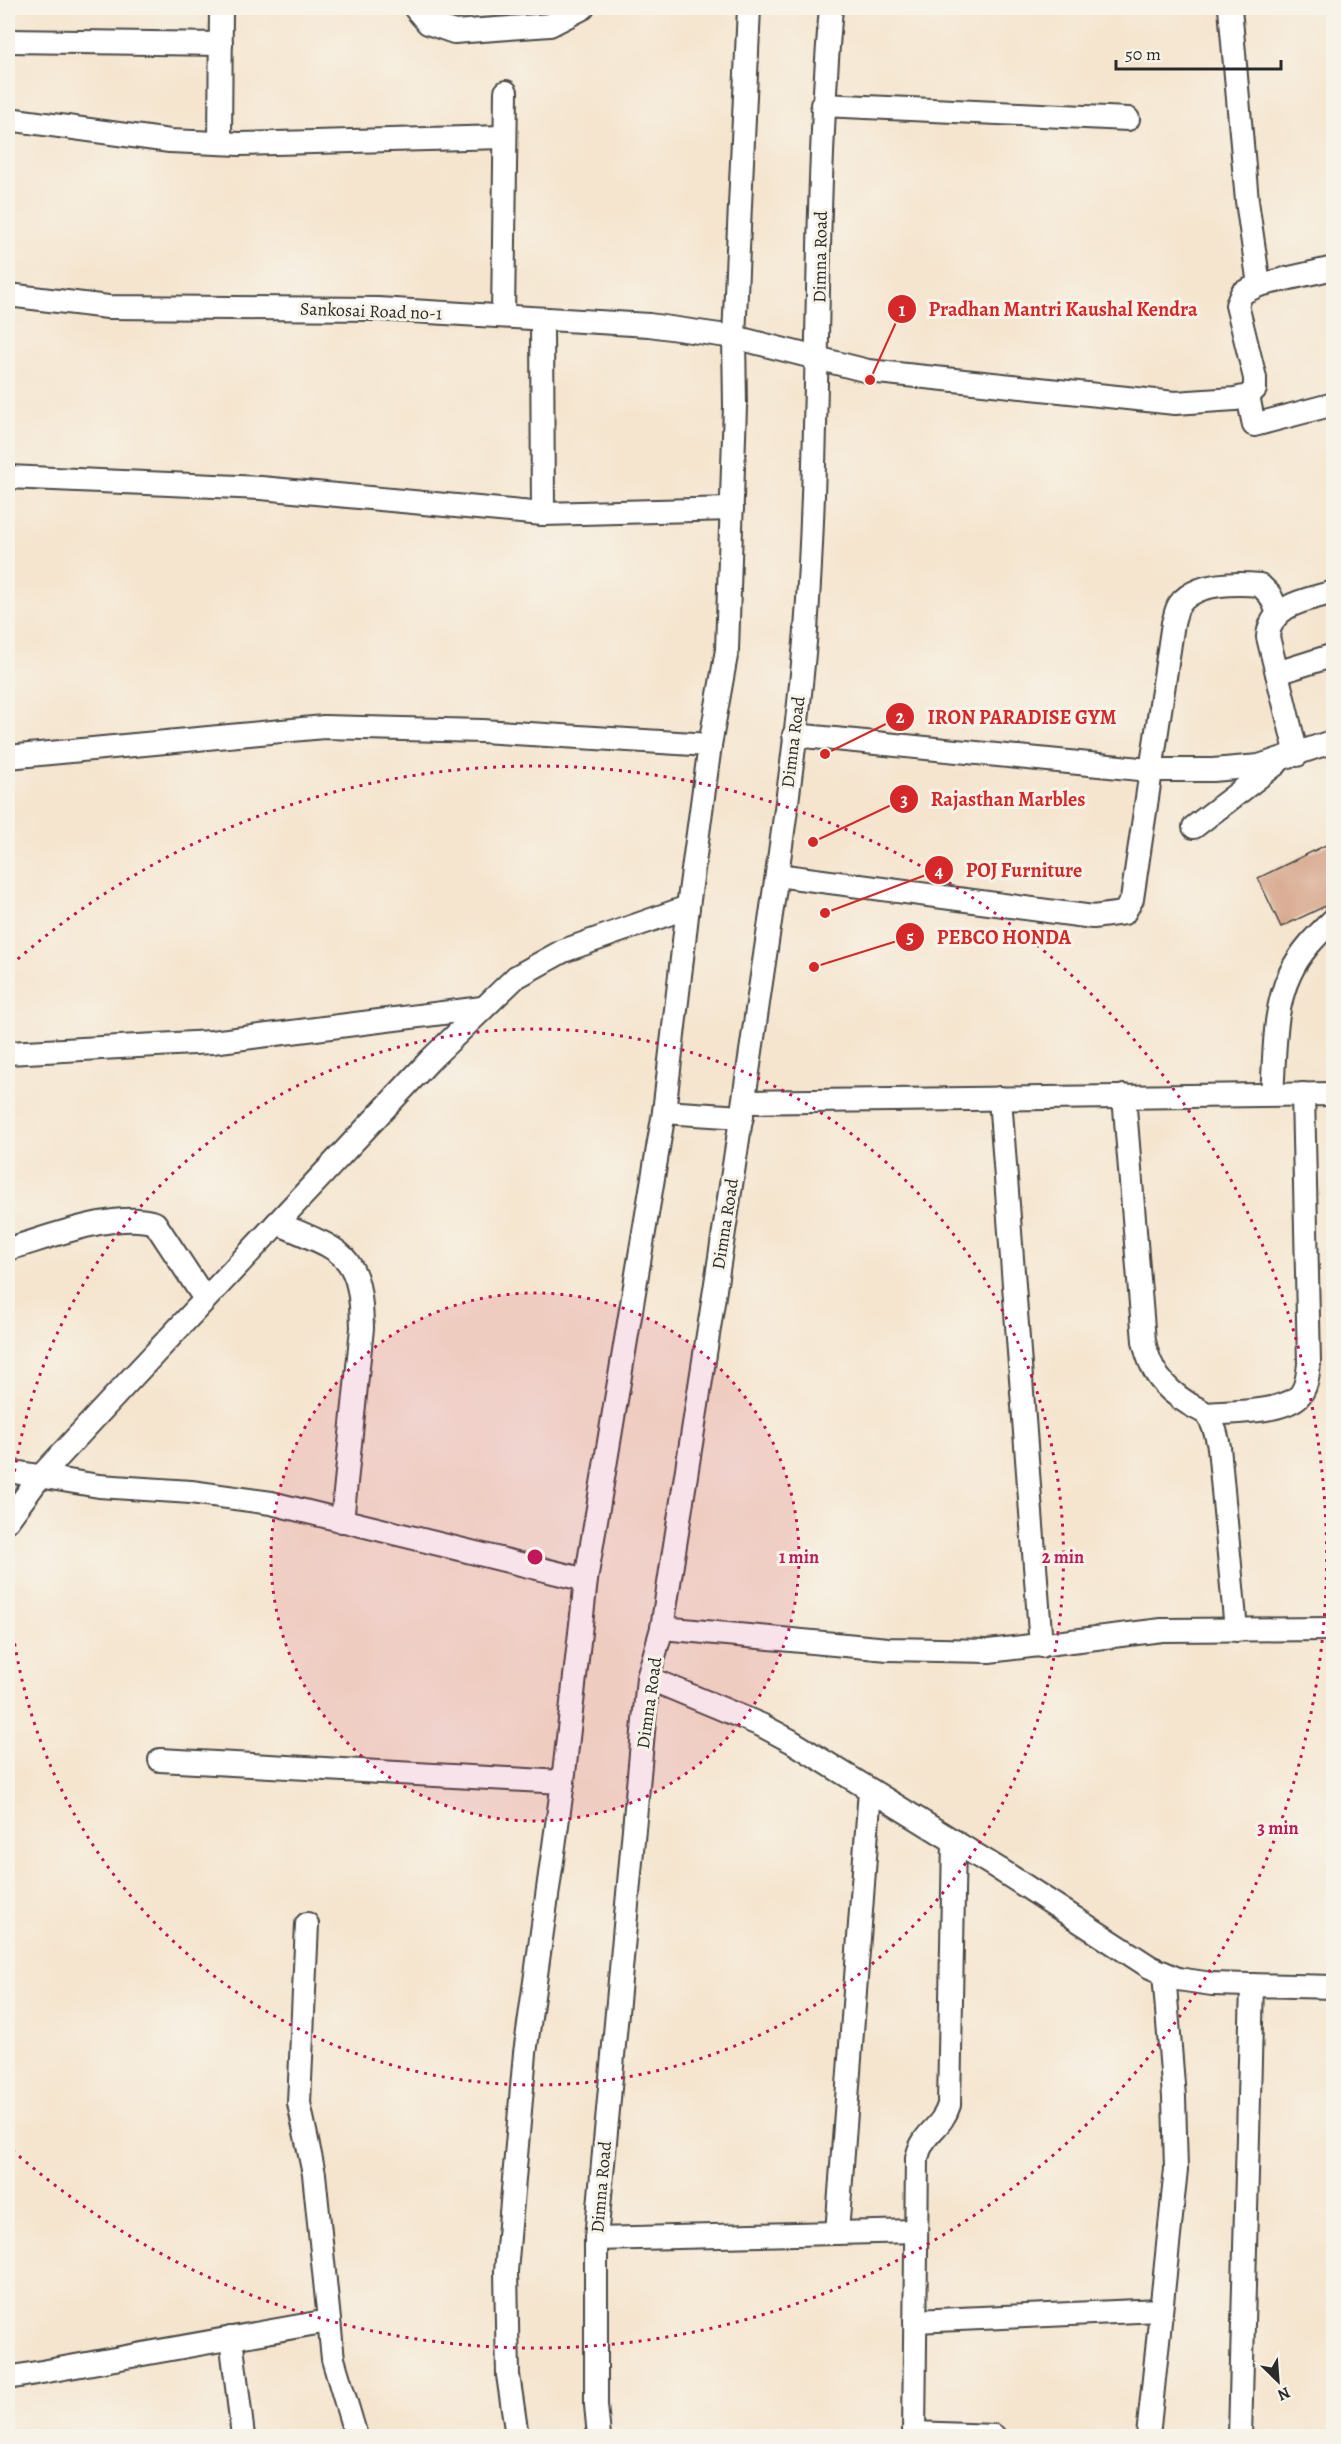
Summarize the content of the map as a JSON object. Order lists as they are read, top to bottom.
{
  "streets": {
    "street": ["Dimna Road", "Sankosai Road no-1"]
  },
  "crossings": [
    ["Dimna Road", "Sankosai Road no-1"]
  ],
  "places": [
    "Pradhan Mantri Kaushal Kendra",
    "IRON PARADISE GYM",
    "Rajasthan Marbles",
    "POJ Furniture",
    "PEBCO HONDA"
  ],
  "scale_bar": "50 m",
  "north": "bottom right",
  "rings": ["1 min", "2 min", "3 min"]
}
